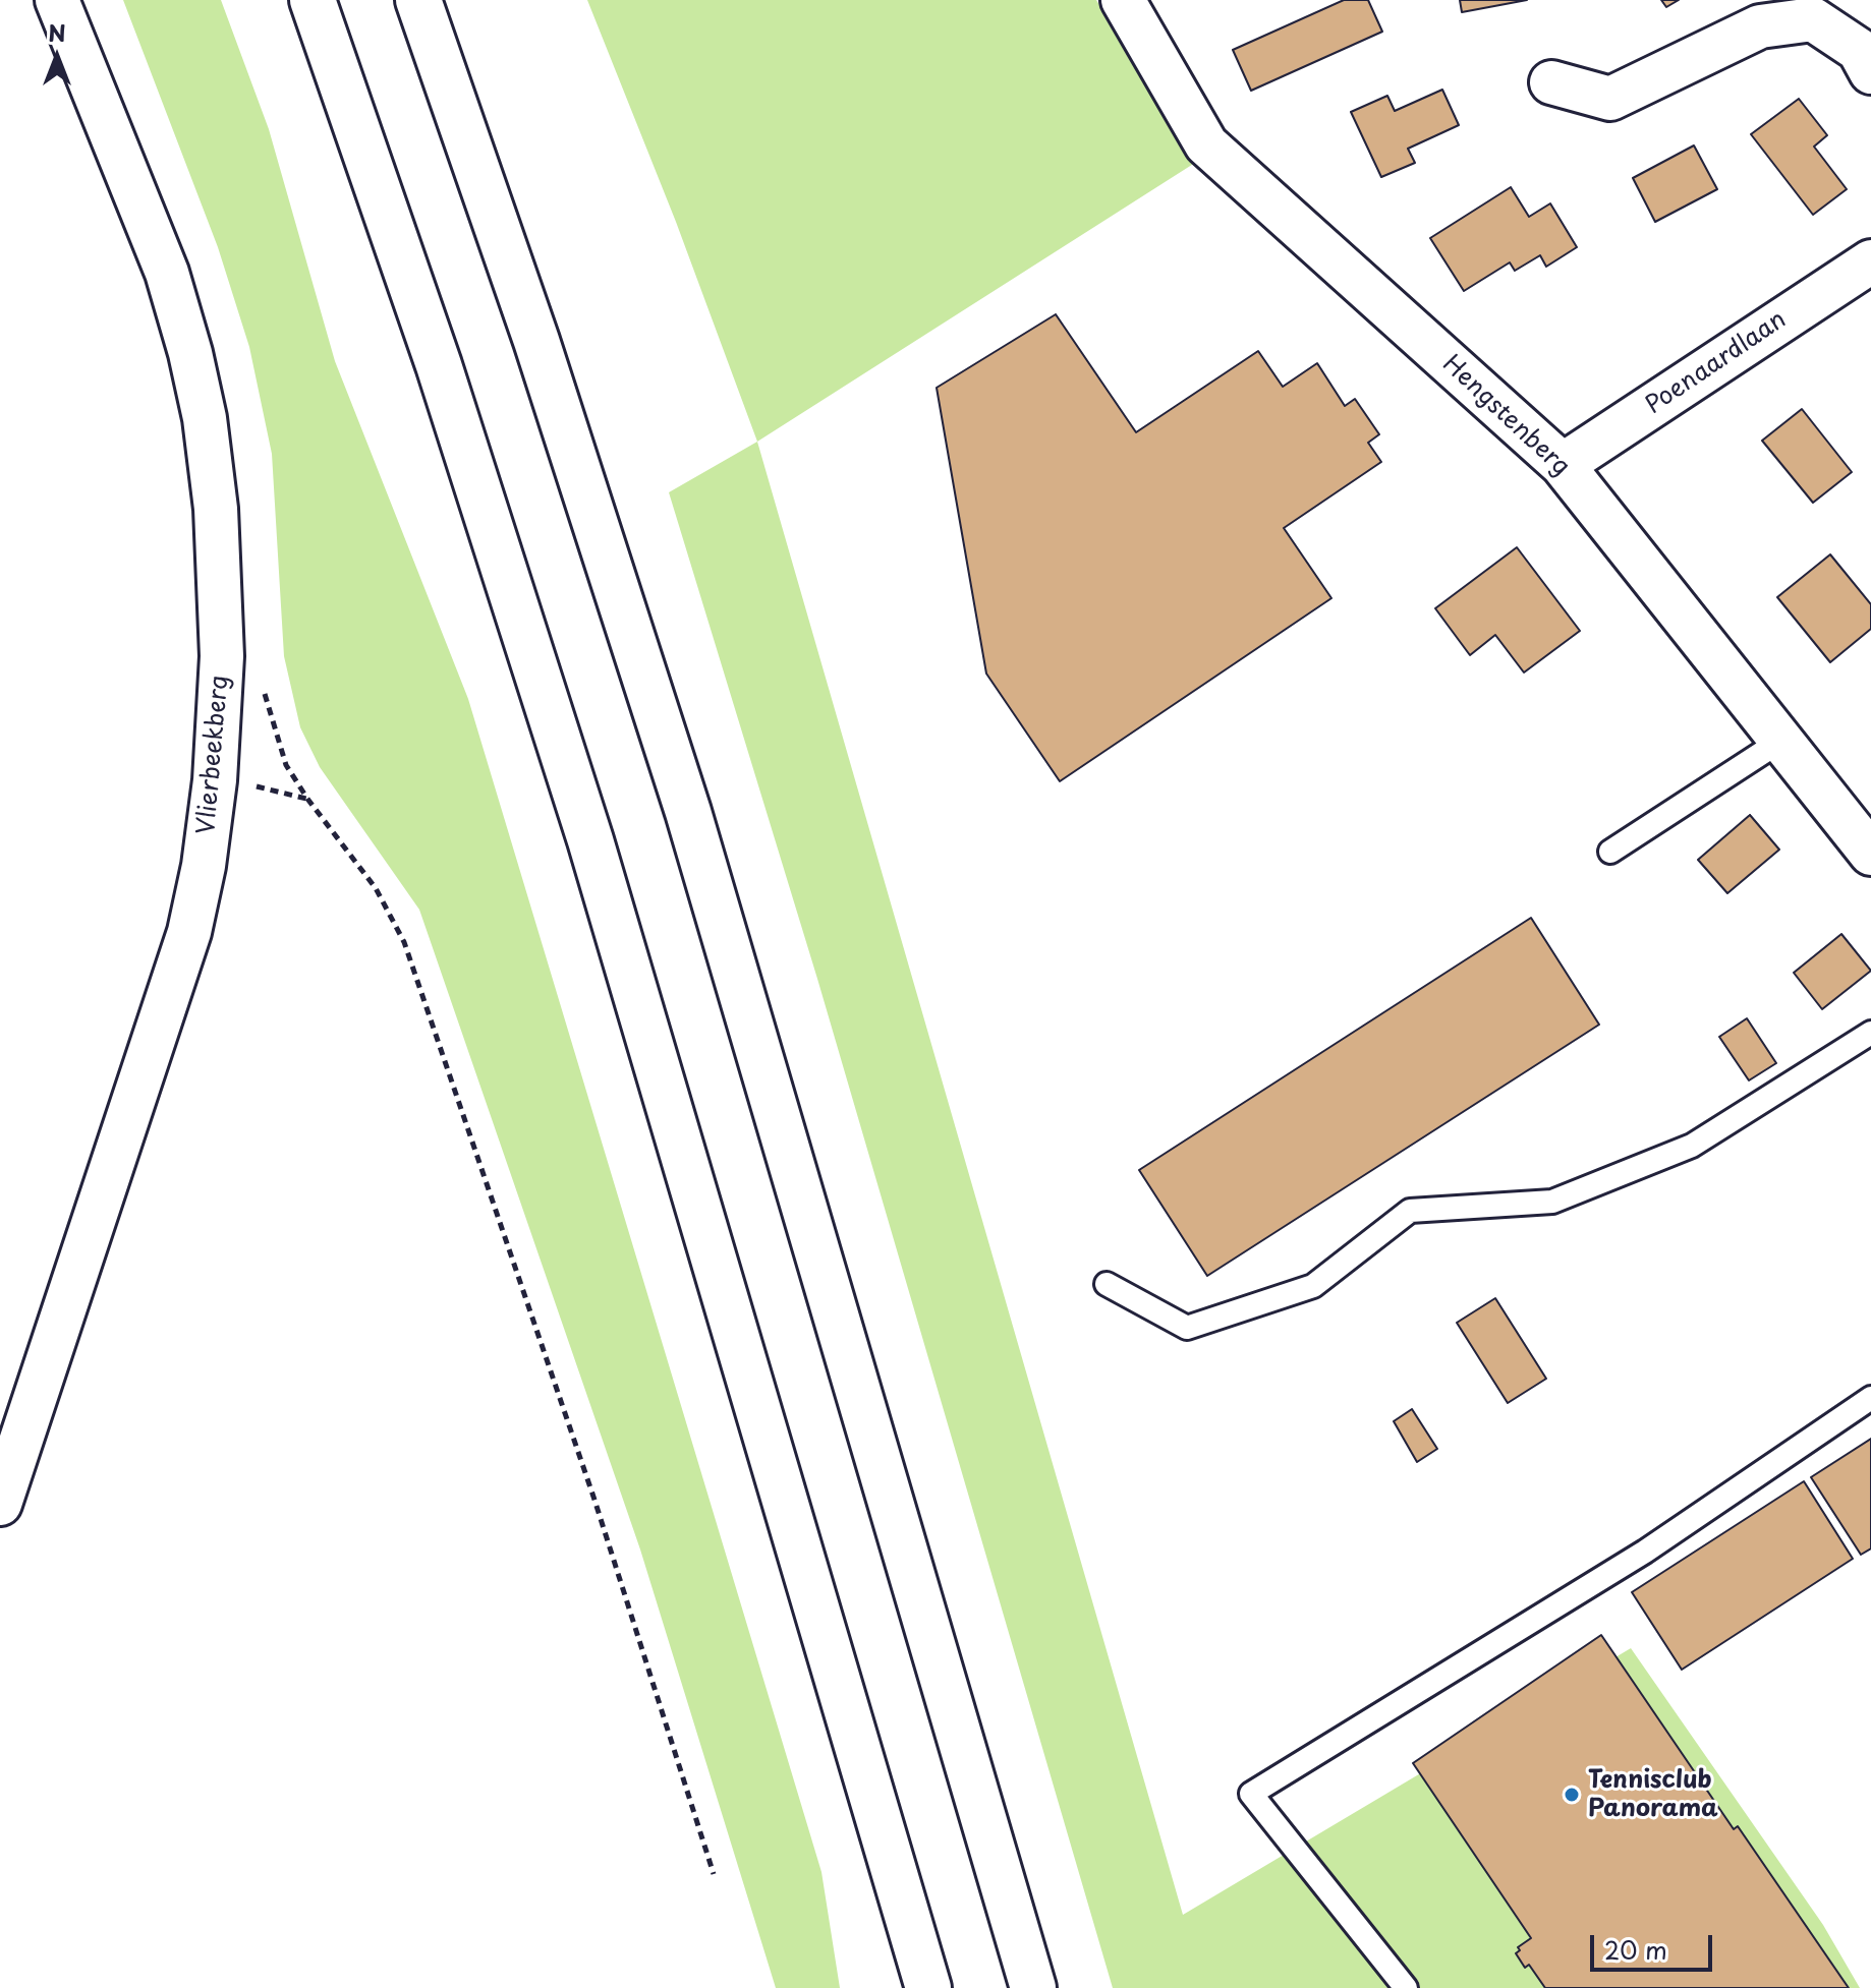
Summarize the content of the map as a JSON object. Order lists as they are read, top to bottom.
{
  "streets": {
    "street": ["Poenaardlaan", "Hengstenberg", "Vlierbeekberg"]
  },
  "crossings": [
    ["Poenaardlaan", "Hengstenberg"]
  ],
  "places": ["Tennisclub Panorama"],
  "scale_bar": "20 m",
  "north": "top"
}
